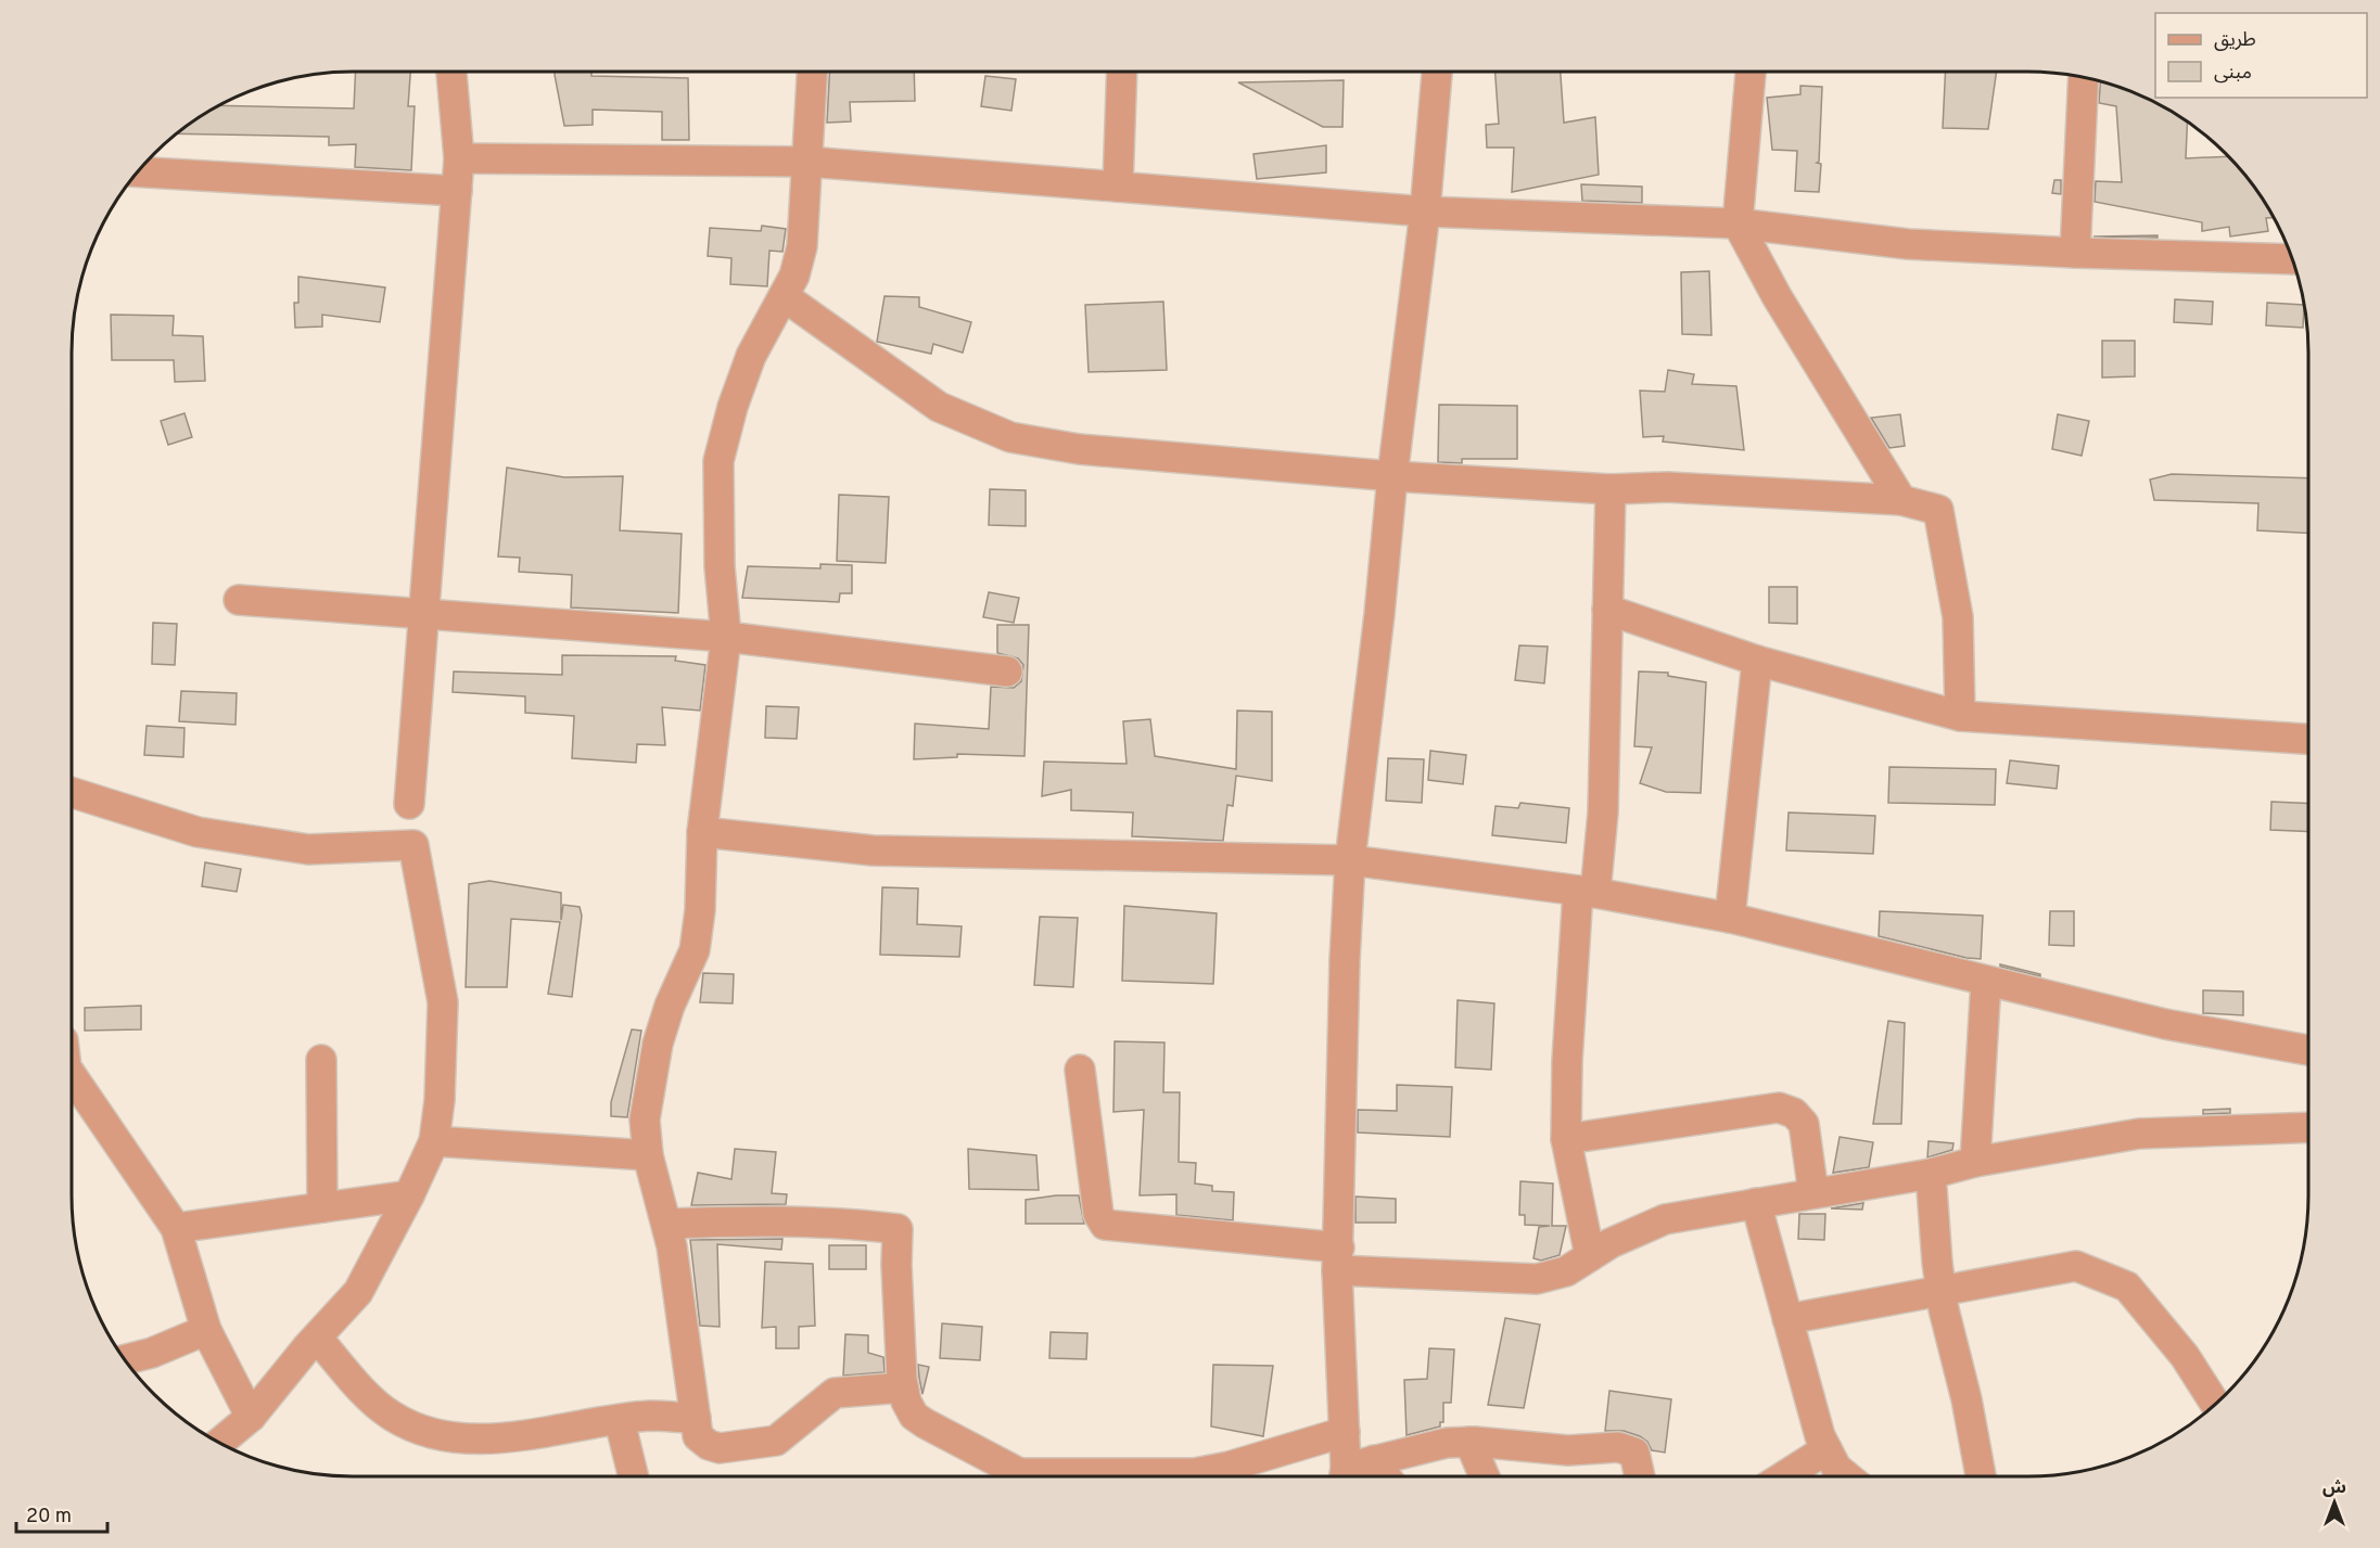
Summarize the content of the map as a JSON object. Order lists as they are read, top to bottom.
{
  "legend": ["طريق", "مبنى"],
  "scale_bar": "20 m",
  "north": "top"
}
